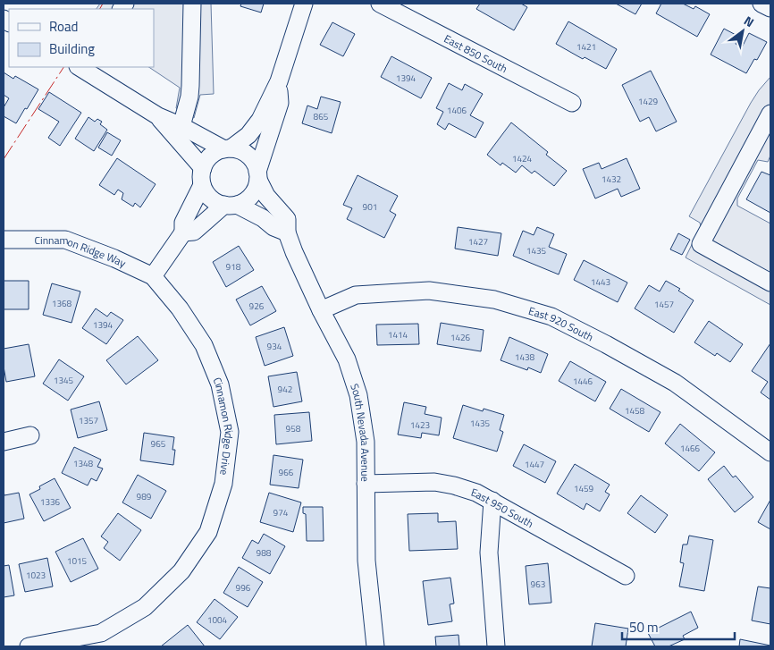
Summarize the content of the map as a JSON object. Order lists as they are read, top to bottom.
{
  "streets": {
    "street": [
      "East 850 South",
      "Cinnamon Ridge Way",
      "East 920 South",
      "Cinnamon Ridge Drive",
      "South Nevada Avenue",
      "East 950 South"
    ]
  },
  "crossings": [
    ["Cinnamon Ridge Way", "Cinnamon Ridge Drive"],
    ["East 920 South", "South Nevada Avenue"],
    ["South Nevada Avenue", "East 950 South"]
  ],
  "house_numbers": [
    "1421",
    "1394",
    "1429",
    "1406",
    "865",
    "1424",
    "1432",
    "901",
    "1427",
    "1435",
    "918",
    "1443",
    "1368",
    "1457",
    "926",
    "1394",
    "1414",
    "1426",
    "934",
    "1438",
    "1345",
    "1446",
    "942",
    "1458",
    "1357",
    "1435",
    "1423",
    "958",
    "965",
    "1466",
    "1348",
    "1447",
    "966",
    "1459",
    "989",
    "1336",
    "974",
    "988",
    "1015",
    "1023",
    "963",
    "996",
    "1004"
  ],
  "legend": ["Road", "Building"],
  "scale_bar": "50 m",
  "north": "top right"
}
